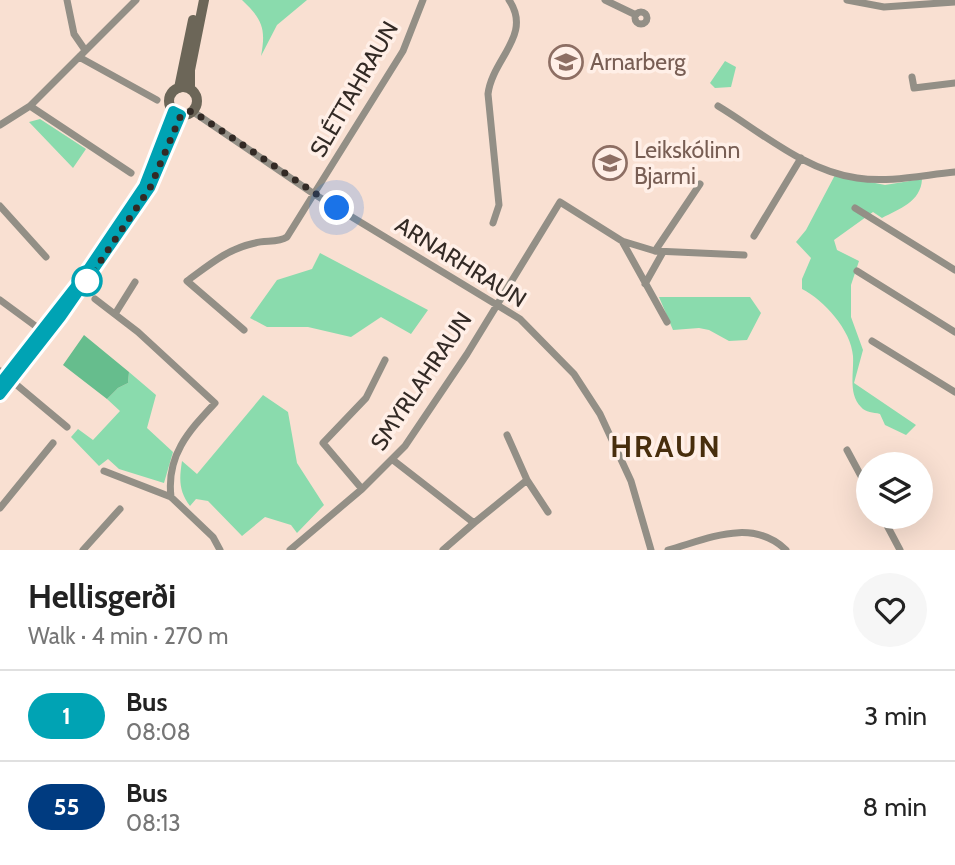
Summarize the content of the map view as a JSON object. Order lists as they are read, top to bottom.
{
  "streets": {
    "street": ["SLÉTTAHRAUN", "ARNARHRAUN", "SMYRLAHRAUN"]
  },
  "crossings": [
    ["SLÉTTAHRAUN", "ARNARHRAUN"],
    ["ARNARHRAUN", "SMYRLAHRAUN"]
  ],
  "districts": ["HRAUN"],
  "places": {
    "school or university": ["Arnarberg", "Leikskólinn Bjarmi"]
  },
  "lines": ["bus line 1"],
  "page": {
    "heading": ["Hellisgerði", "Walk · 4 min · 270 m"],
    "list": [
      {
        "mark": "1",
        "name": "Bus",
        "note": "08:08",
        "value": "3 min"
      },
      {
        "mark": "55",
        "name": "Bus",
        "note": "08:13",
        "value": "8 min"
      }
    ]
  }
}
